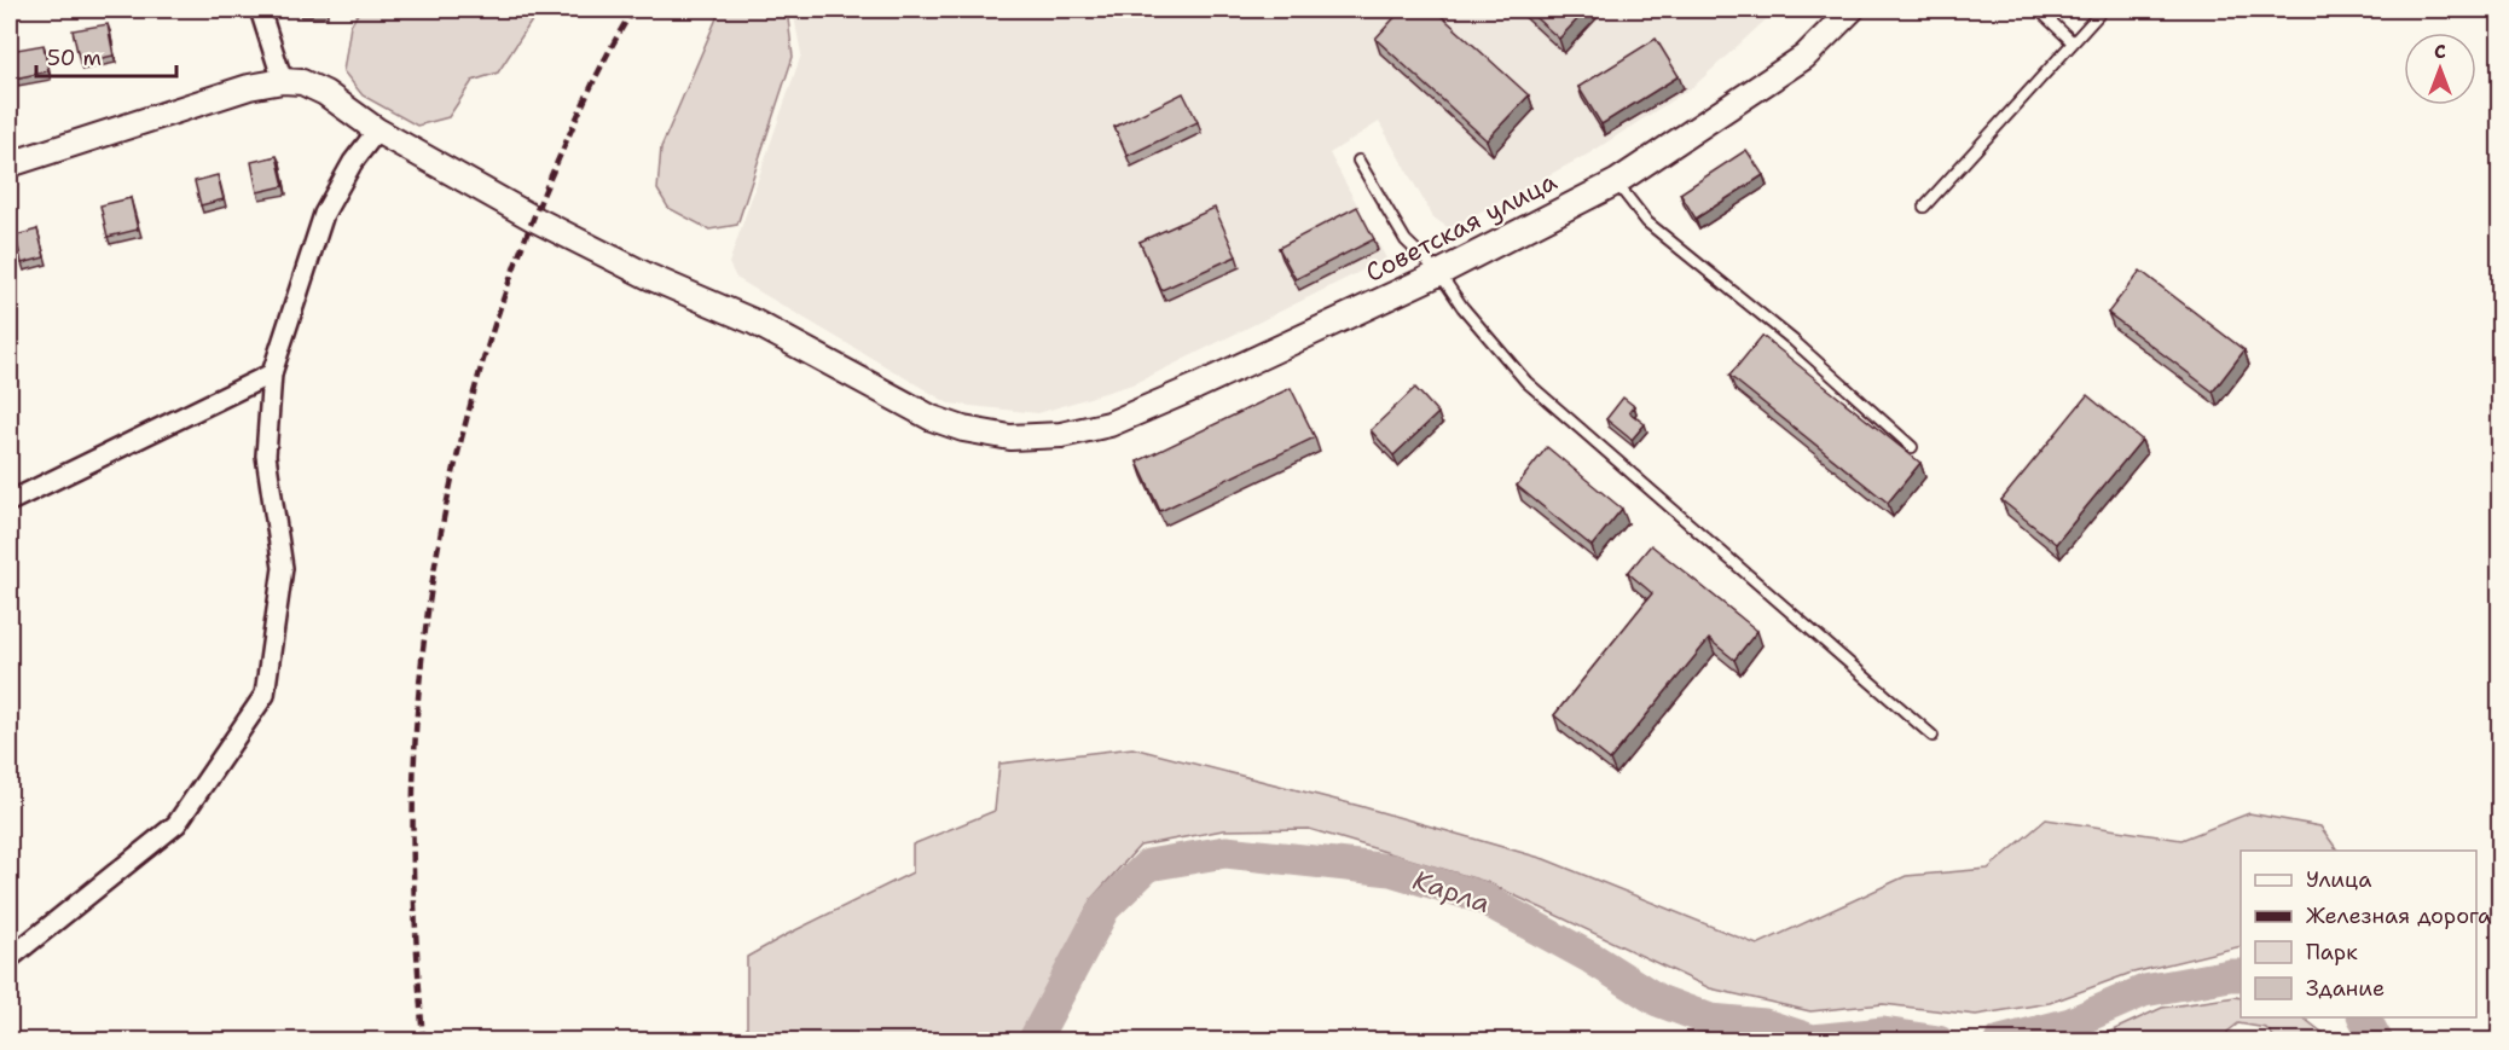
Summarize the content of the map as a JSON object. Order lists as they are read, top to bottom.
{
  "streets": {
    "street": ["Советская улица"]
  },
  "water": ["Карла"],
  "legend": [
    "Улица",
    "Железная дорога",
    "Парк",
    "Здание"
  ],
  "scale_bar": "50 m",
  "north": "top"
}
